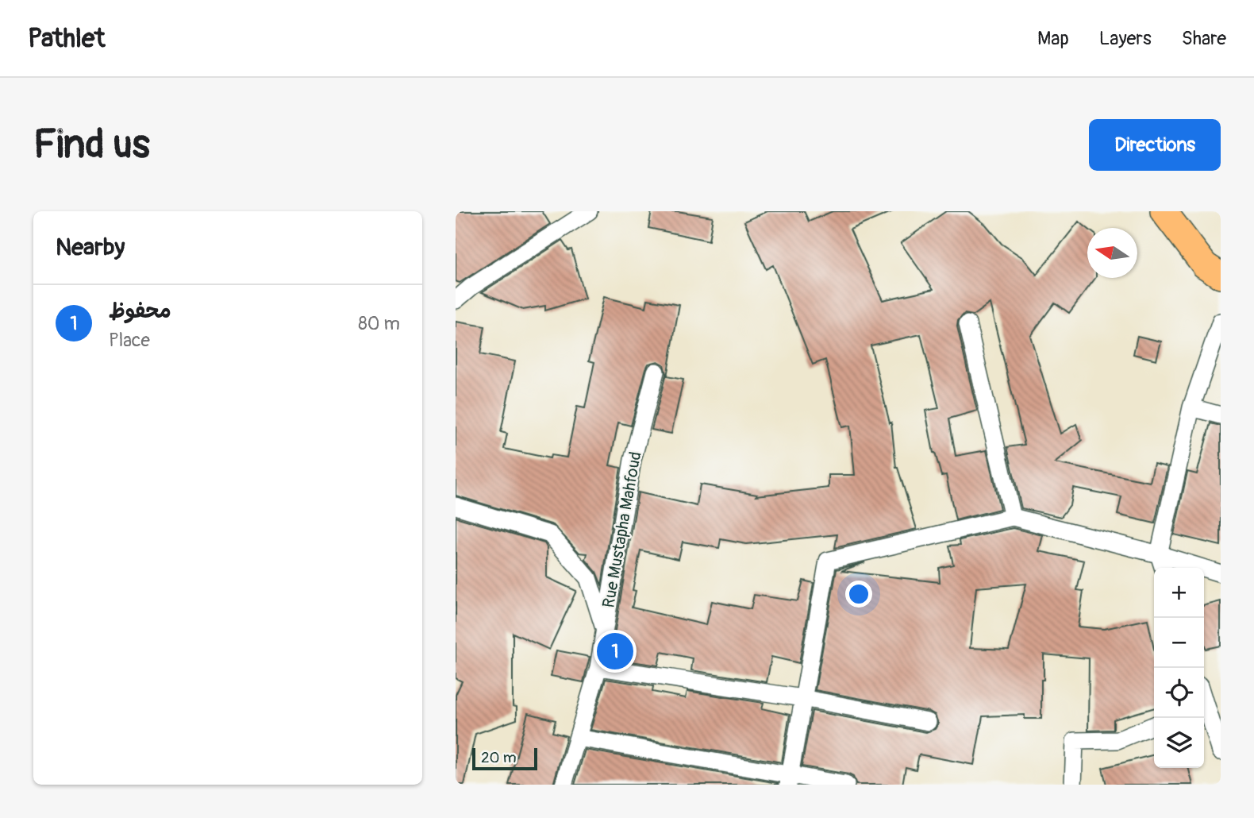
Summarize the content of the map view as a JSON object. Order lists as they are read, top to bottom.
{
  "streets": {
    "street": ["Rue Mustapha Mahfoud"]
  },
  "scale_bar": "20 m",
  "north": "left",
  "page": {
    "header": "Pathlet",
    "nav": ["Map", "Layers", "Share"],
    "buttons": "Directions",
    "title": "Find us",
    "heading": "Nearby",
    "list": [
      {
        "mark": "1",
        "name": "محفوظ",
        "note": "Place",
        "value": "80 m"
      }
    ],
    "map_buttons": ["+", "−"],
    "pins": "1",
    "scale": "20 m"
  }
}
